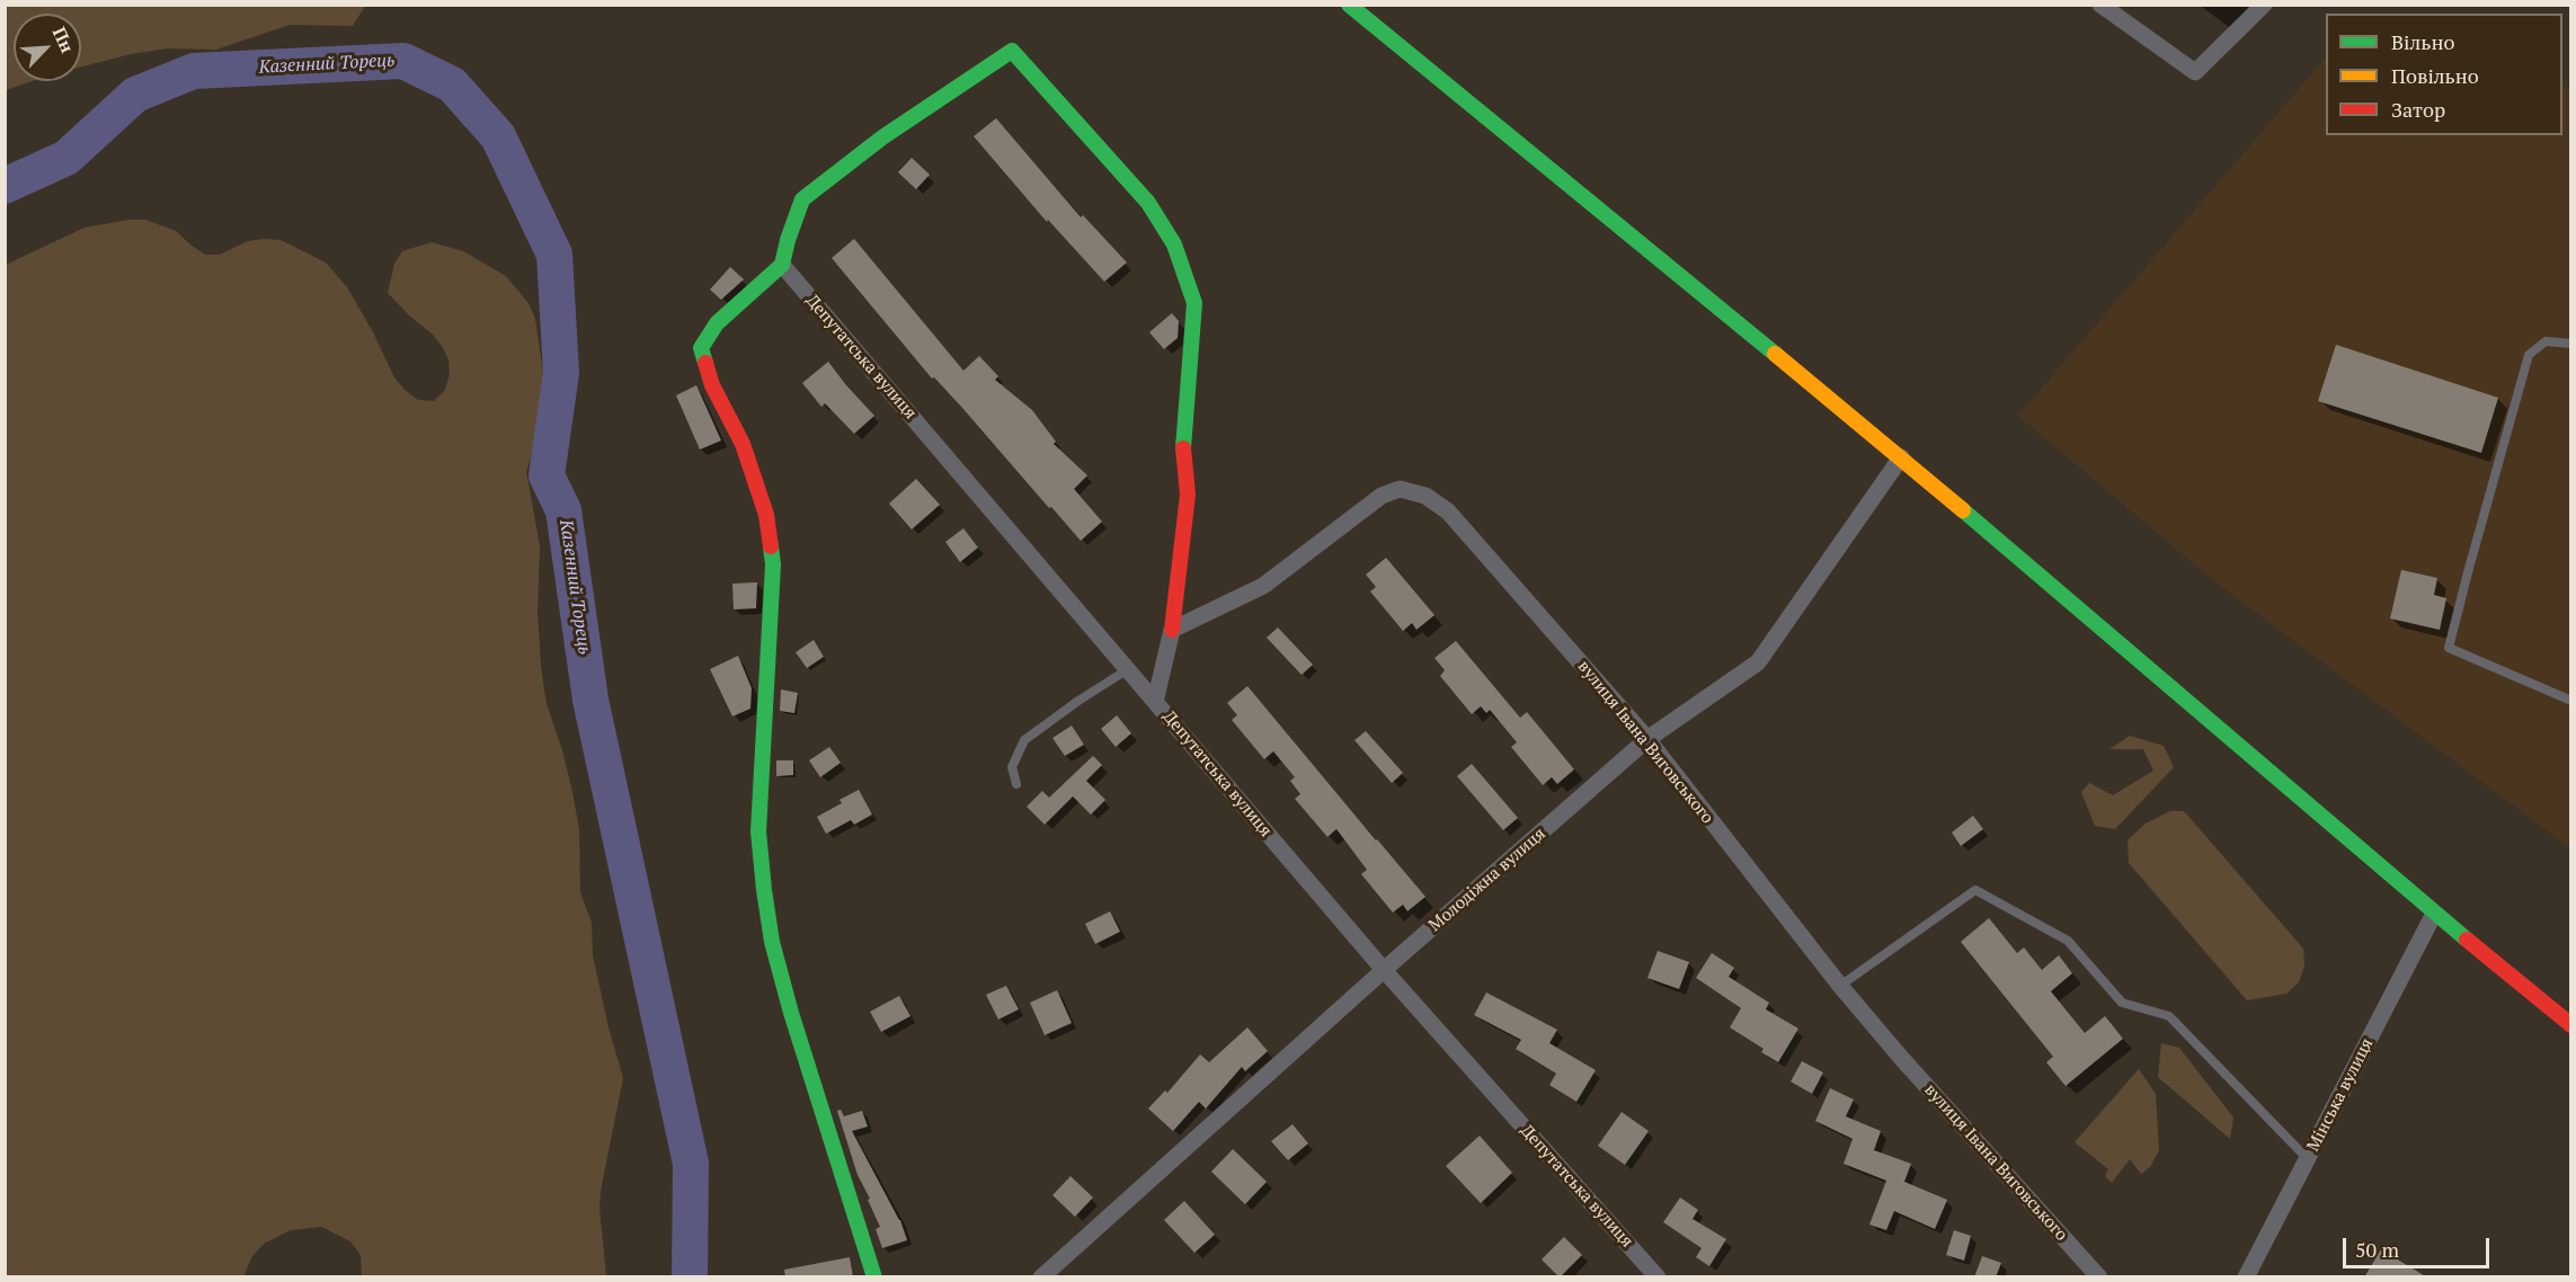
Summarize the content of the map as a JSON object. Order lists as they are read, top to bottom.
{
  "streets": {
    "street": [
      "Депутатська вулиця",
      "вулиця Івана Виговського",
      "Молодіжна вулиця",
      "Мінська вулиця"
    ]
  },
  "crossings": [
    ["Депутатська вулиця", "Молодіжна вулиця"],
    ["вулиця Івана Виговського", "Молодіжна вулиця"]
  ],
  "water": ["Казенний Торець"],
  "legend": ["Вільно", "Повільно", "Затор"],
  "scale_bar": "50 m",
  "north": "top right"
}
